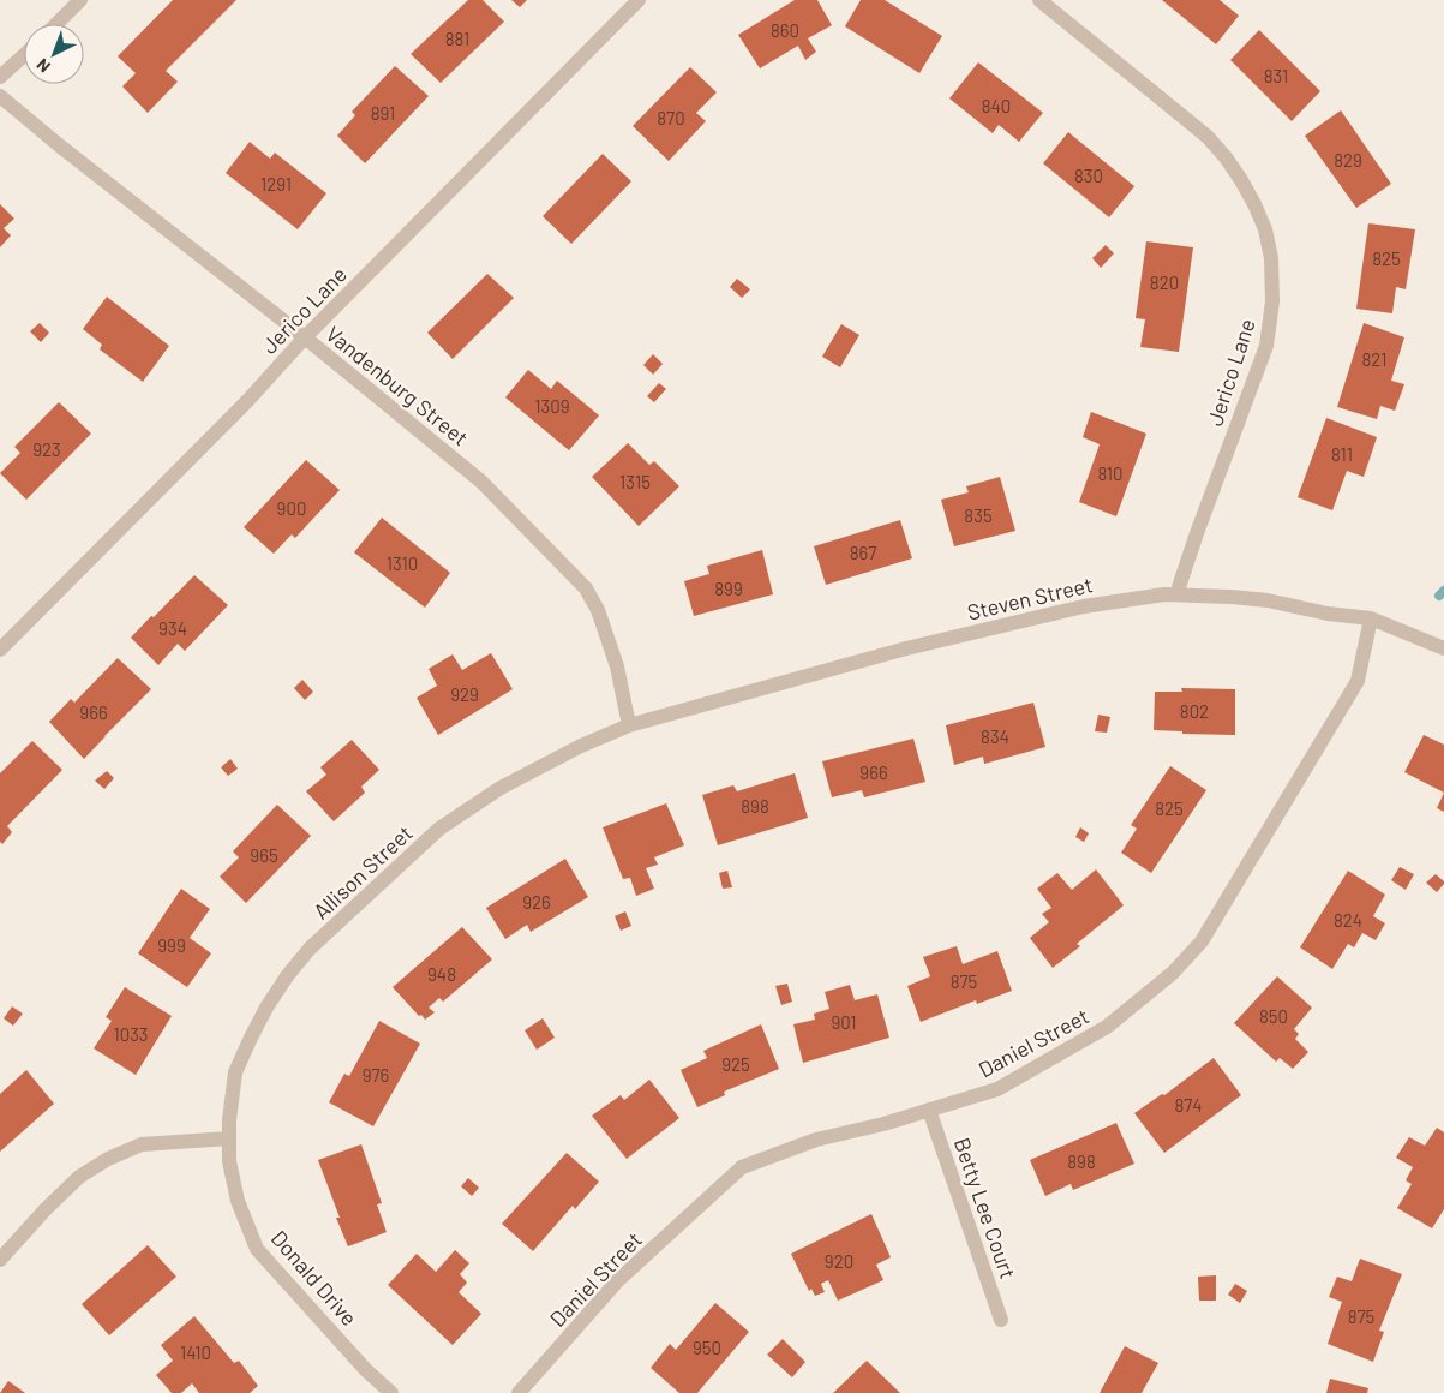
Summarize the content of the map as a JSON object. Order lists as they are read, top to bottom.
{
  "streets": {
    "street": [
      "Jerico Lane",
      "Vandenburg Street",
      "Steven Street",
      "Allison Street",
      "Daniel Street",
      "Betty Lee Court",
      "Donald Drive"
    ]
  },
  "crossings": [
    ["Jerico Lane", "Vandenburg Street"],
    ["Jerico Lane", "Steven Street"],
    ["Vandenburg Street", "Steven Street"],
    ["Vandenburg Street", "Allison Street"],
    ["Steven Street", "Allison Street"],
    ["Steven Street", "Daniel Street"],
    ["Allison Street", "Donald Drive"],
    ["Daniel Street", "Betty Lee Court"]
  ],
  "house_numbers": [
    "860",
    "881",
    "831",
    "840",
    "891",
    "870",
    "829",
    "830",
    "1291",
    "825",
    "820",
    "821",
    "1309",
    "923",
    "811",
    "810",
    "1315",
    "900",
    "835",
    "867",
    "1310",
    "899",
    "934",
    "929",
    "802",
    "966",
    "834",
    "966",
    "898",
    "825",
    "965",
    "926",
    "824",
    "999",
    "948",
    "875",
    "850",
    "901",
    "1033",
    "925",
    "976",
    "874",
    "898",
    "920",
    "875",
    "950",
    "1410"
  ],
  "north": "bottom left"
}
